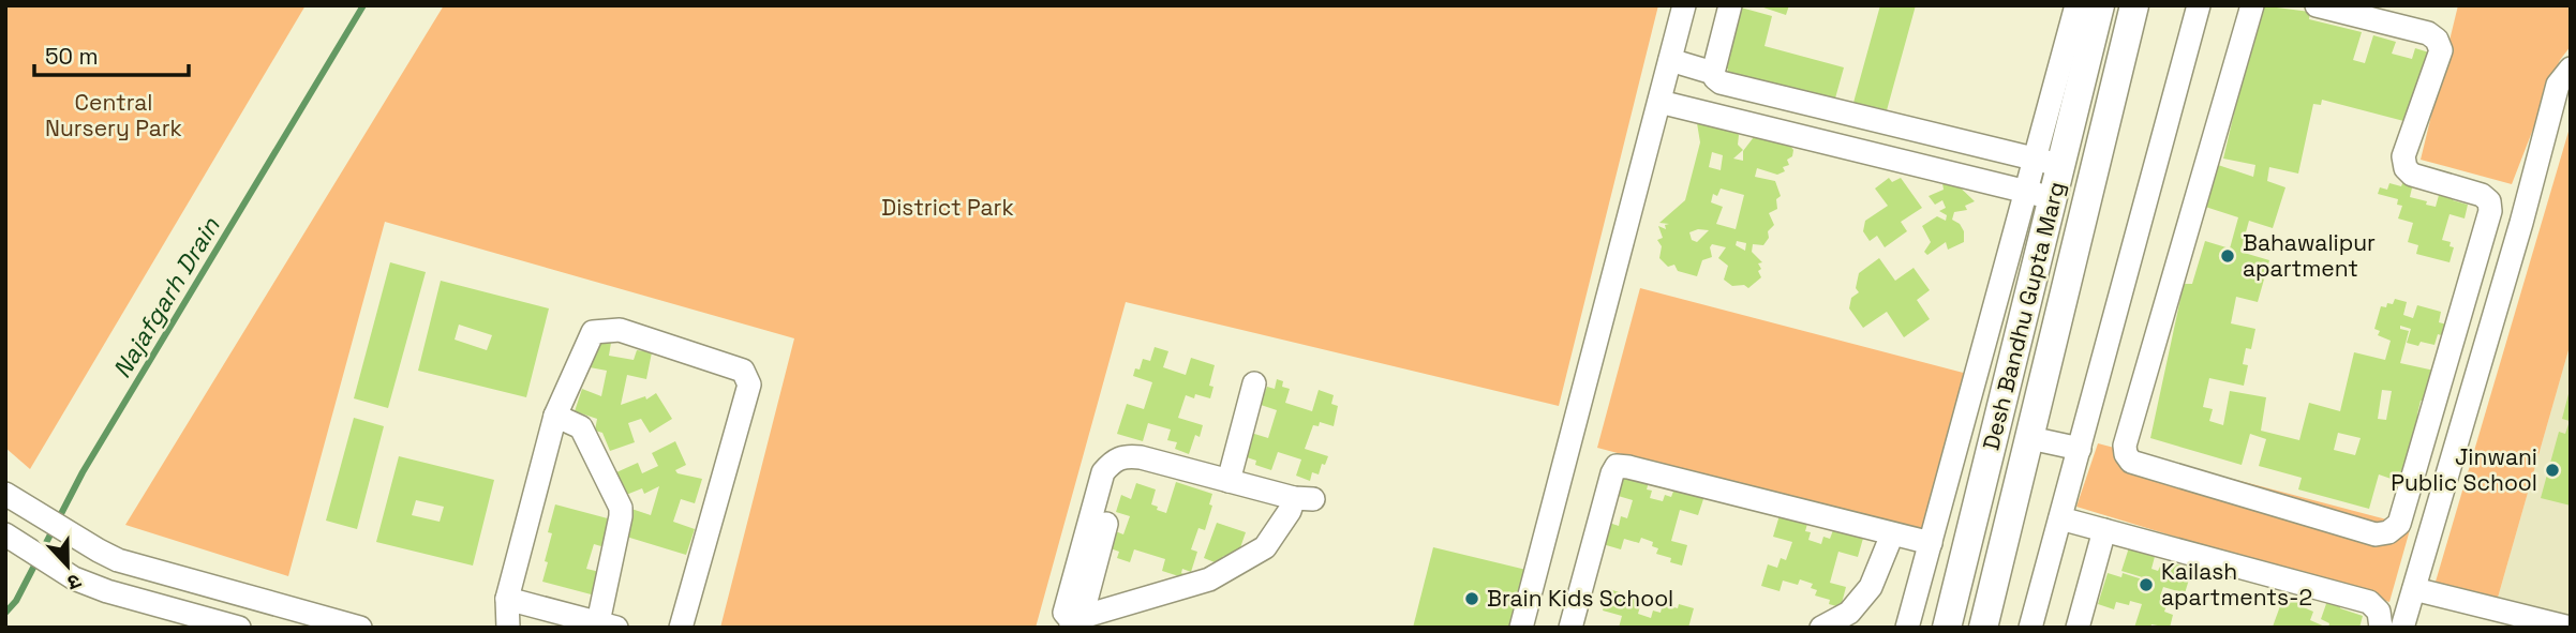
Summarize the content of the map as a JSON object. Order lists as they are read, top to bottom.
{
  "streets": {
    "street": ["Desh Bandhu Gupta Marg"]
  },
  "water": ["Najafgarh Drain"],
  "parks": ["Central Nursery Park", "District Park"],
  "places": [
    "Bahawalipur apartment",
    "Jinwani Public School",
    "Kailash apartments-2",
    "Brain Kids School"
  ],
  "scale_bar": "50 m",
  "north": "bottom"
}
